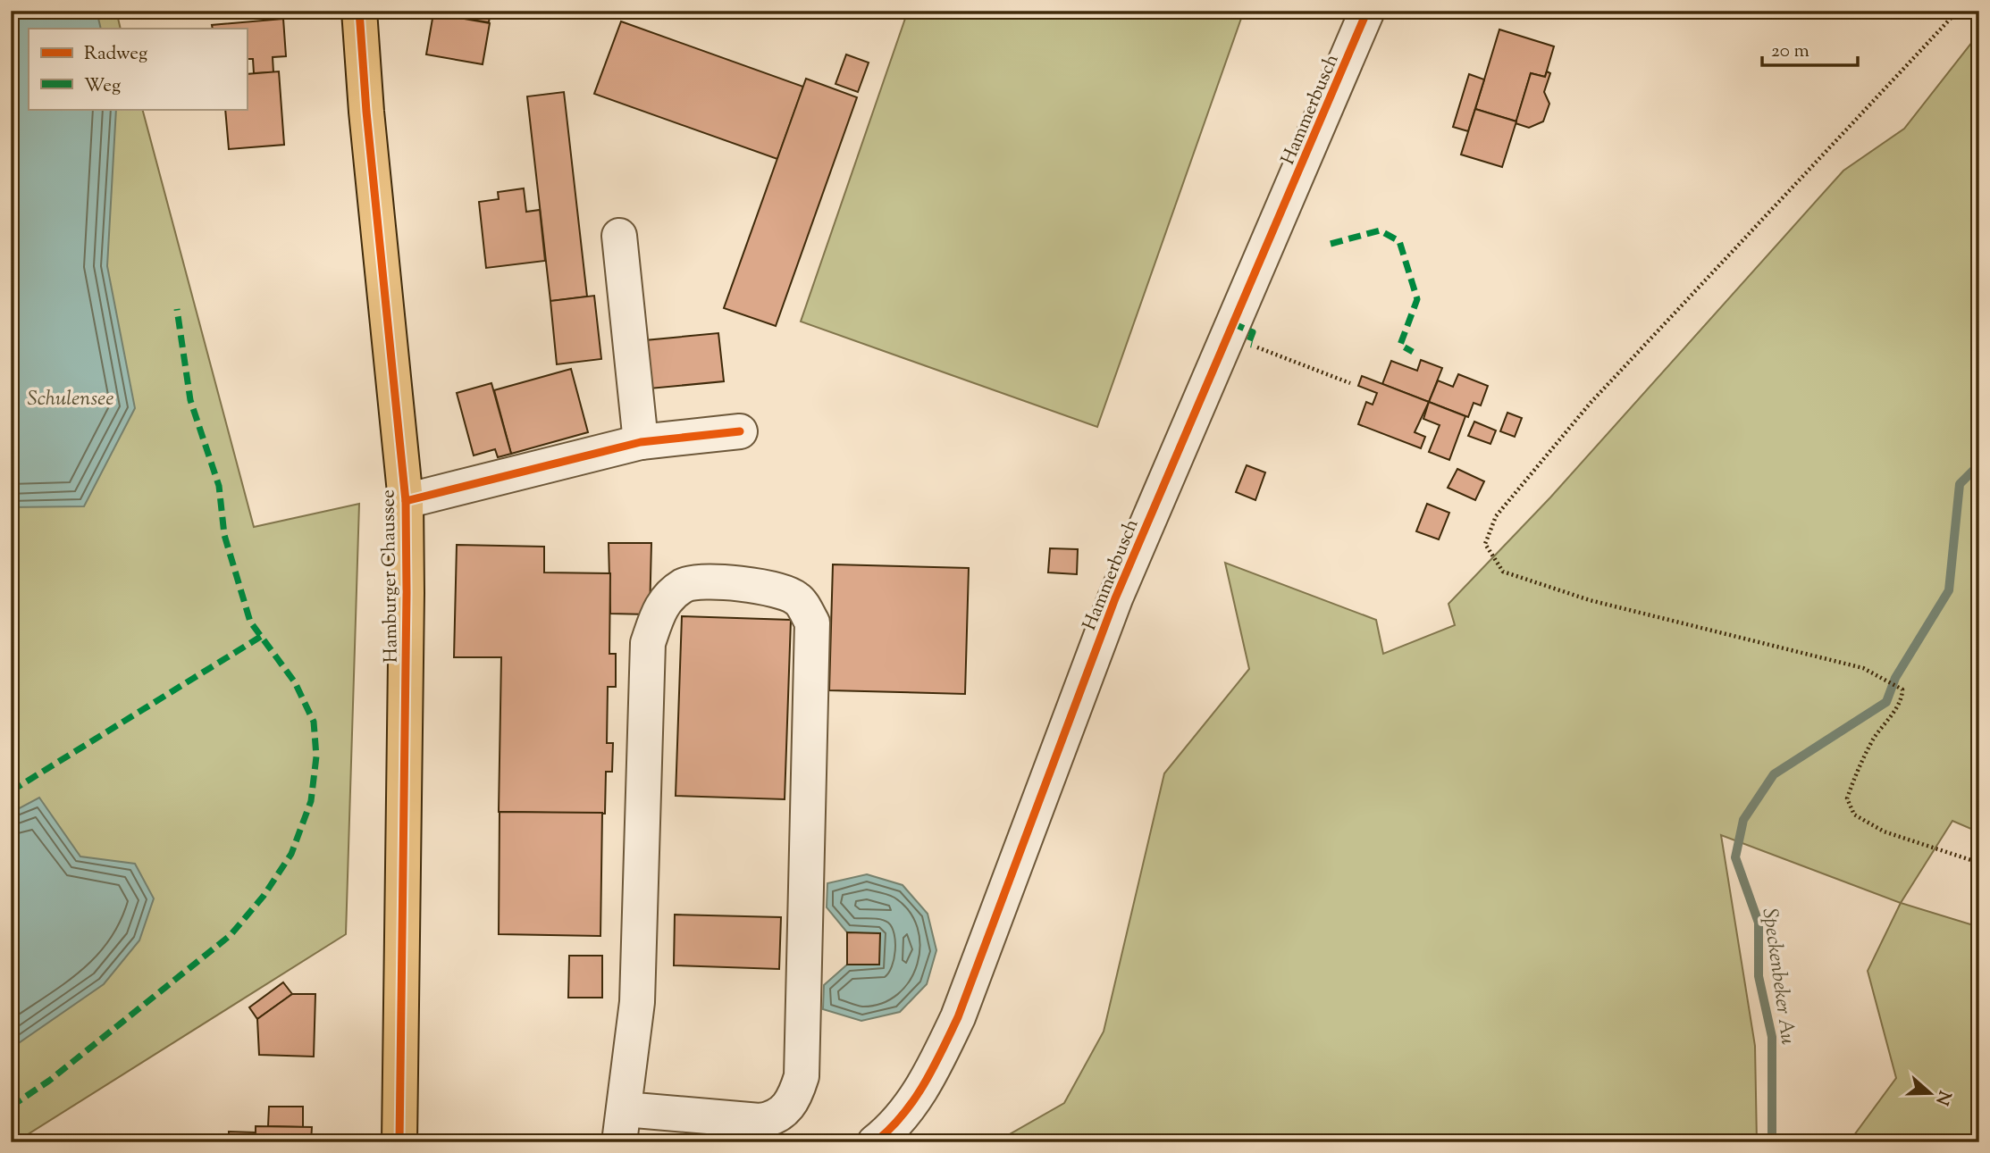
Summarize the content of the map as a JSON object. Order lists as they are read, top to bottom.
{
  "streets": {
    "main road": ["Hamburger Chaussee"],
    "street": ["Hammerbusch"]
  },
  "water": ["Schulensee", "Speckenbeker Au"],
  "legend": ["Radweg", "Weg"],
  "scale_bar": "20 m",
  "north": "right"
}
